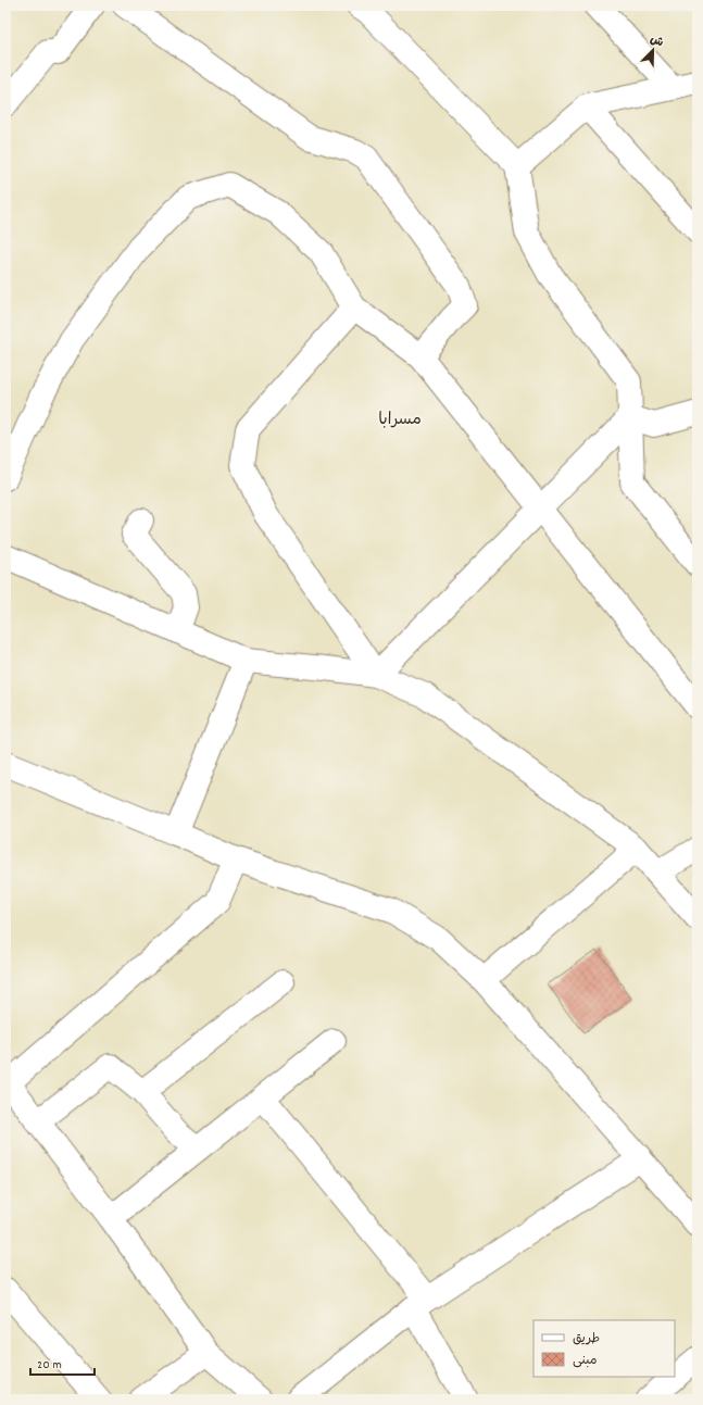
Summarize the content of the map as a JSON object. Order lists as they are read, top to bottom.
{
  "districts": ["مسرابا"],
  "legend": ["طريق", "مبنى"],
  "scale_bar": "20 m",
  "north": "top right"
}
